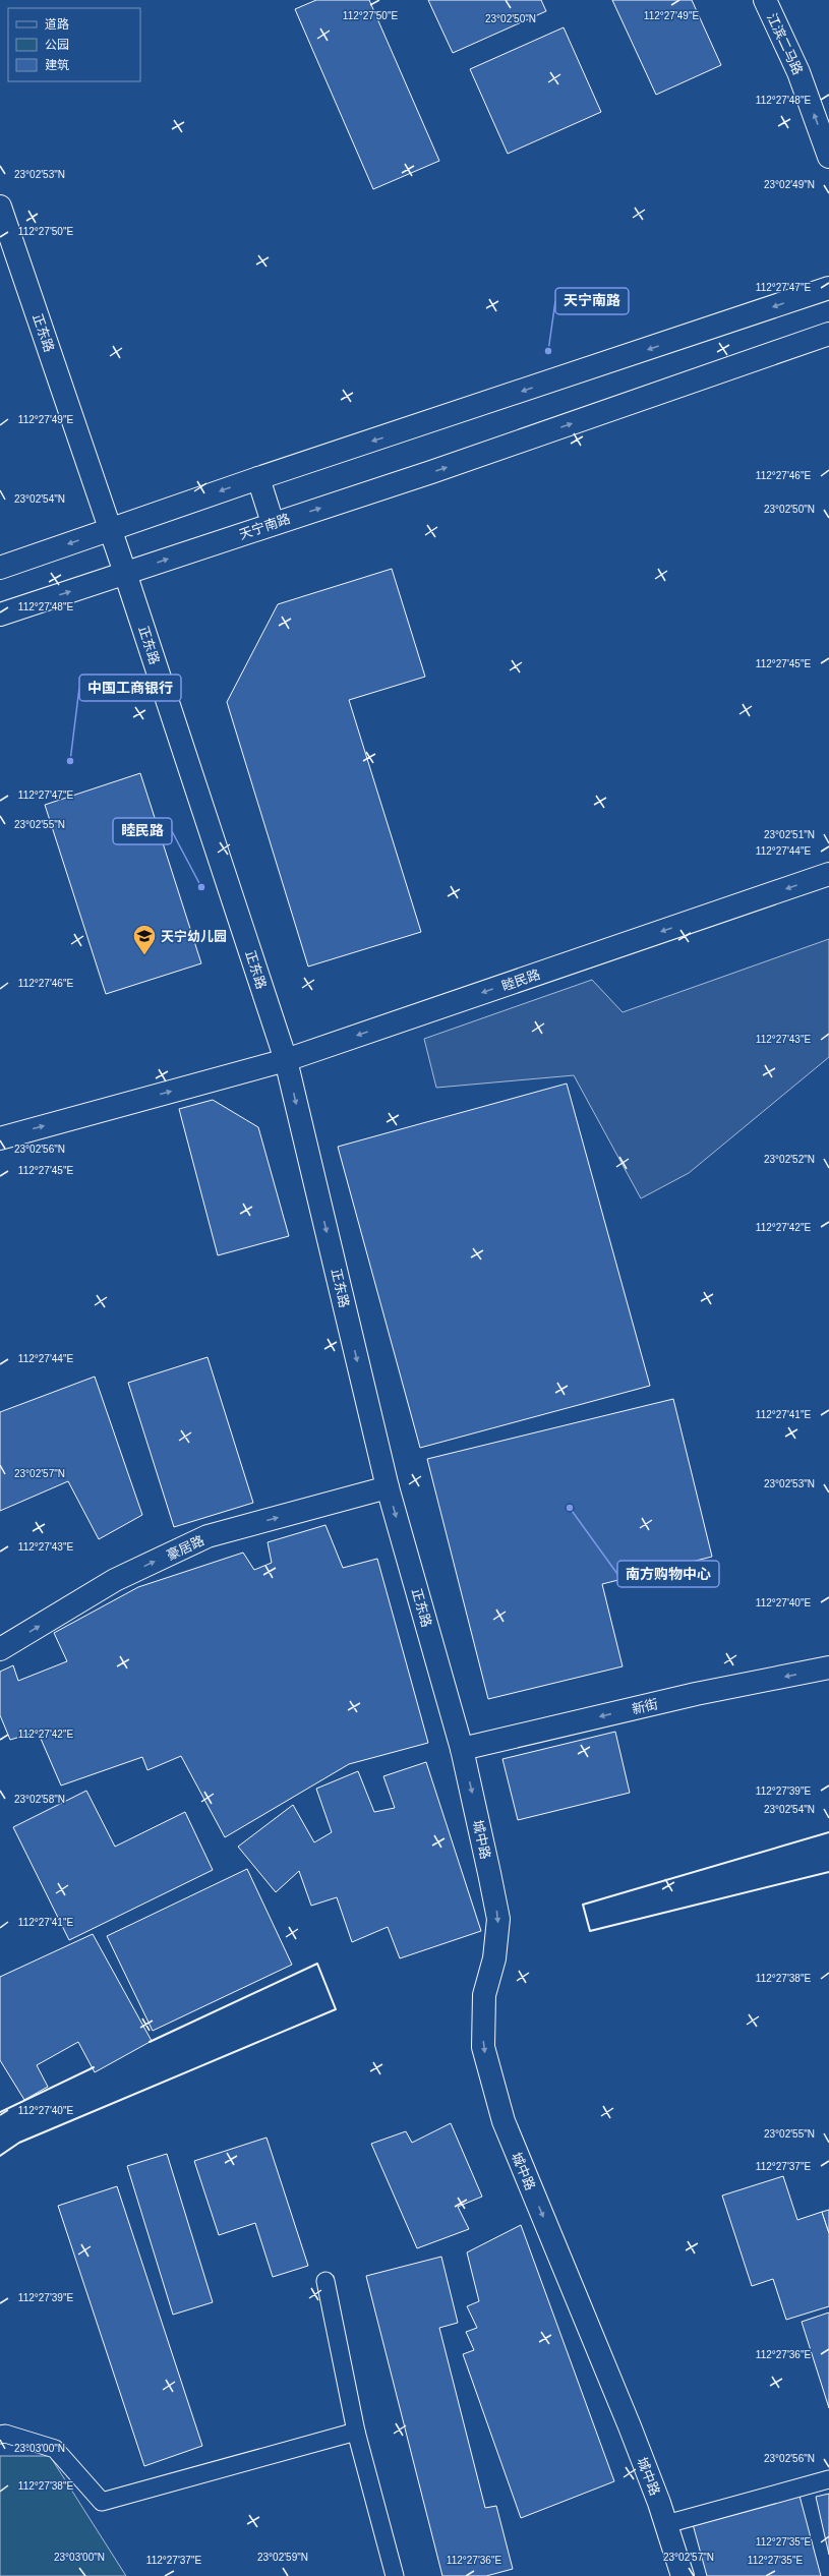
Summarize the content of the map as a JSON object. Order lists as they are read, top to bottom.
{
  "streets": {
    "street": [
      "江滨二马路",
      "正东路",
      "天宁南路",
      "睦民路",
      "豪居路",
      "新街",
      "城中路"
    ]
  },
  "crossings": [
    ["正东路", "天宁南路"],
    ["正东路", "睦民路"],
    ["正东路", "豪居路"],
    ["正东路", "新街"],
    ["正东路", "城中路"],
    ["新街", "城中路"]
  ],
  "one_way": [
    "江滨二马路",
    "正东路",
    "豪居路",
    "新街",
    "城中路"
  ],
  "places": {
    "other": [
      "天宁南路",
      "中国工商银行",
      "睦民路",
      "南方购物中心"
    ],
    "school or university": ["天宁幼儿园"]
  },
  "legend": ["道路", "公园", "建筑"],
  "coordinates": [
    "112°27'50\"E",
    "112°27'49\"E",
    "23°02'50\"N",
    "112°27'48\"E",
    "23°02'53\"N",
    "23°02'49\"N",
    "112°27'47\"E",
    "112°27'46\"E",
    "23°02'54\"N",
    "112°27'45\"E",
    "23°02'55\"N",
    "23°02'51\"N",
    "112°27'44\"E",
    "112°27'43\"E",
    "23°02'56\"N",
    "23°02'52\"N",
    "112°27'42\"E",
    "112°27'41\"E",
    "23°02'57\"N",
    "112°27'40\"E",
    "112°27'39\"E",
    "23°02'58\"N",
    "112°27'38\"E",
    "112°27'37\"E",
    "112°27'36\"E",
    "23°03'00\"N",
    "112°27'35\"E",
    "23°02'59\"N"
  ]
}
